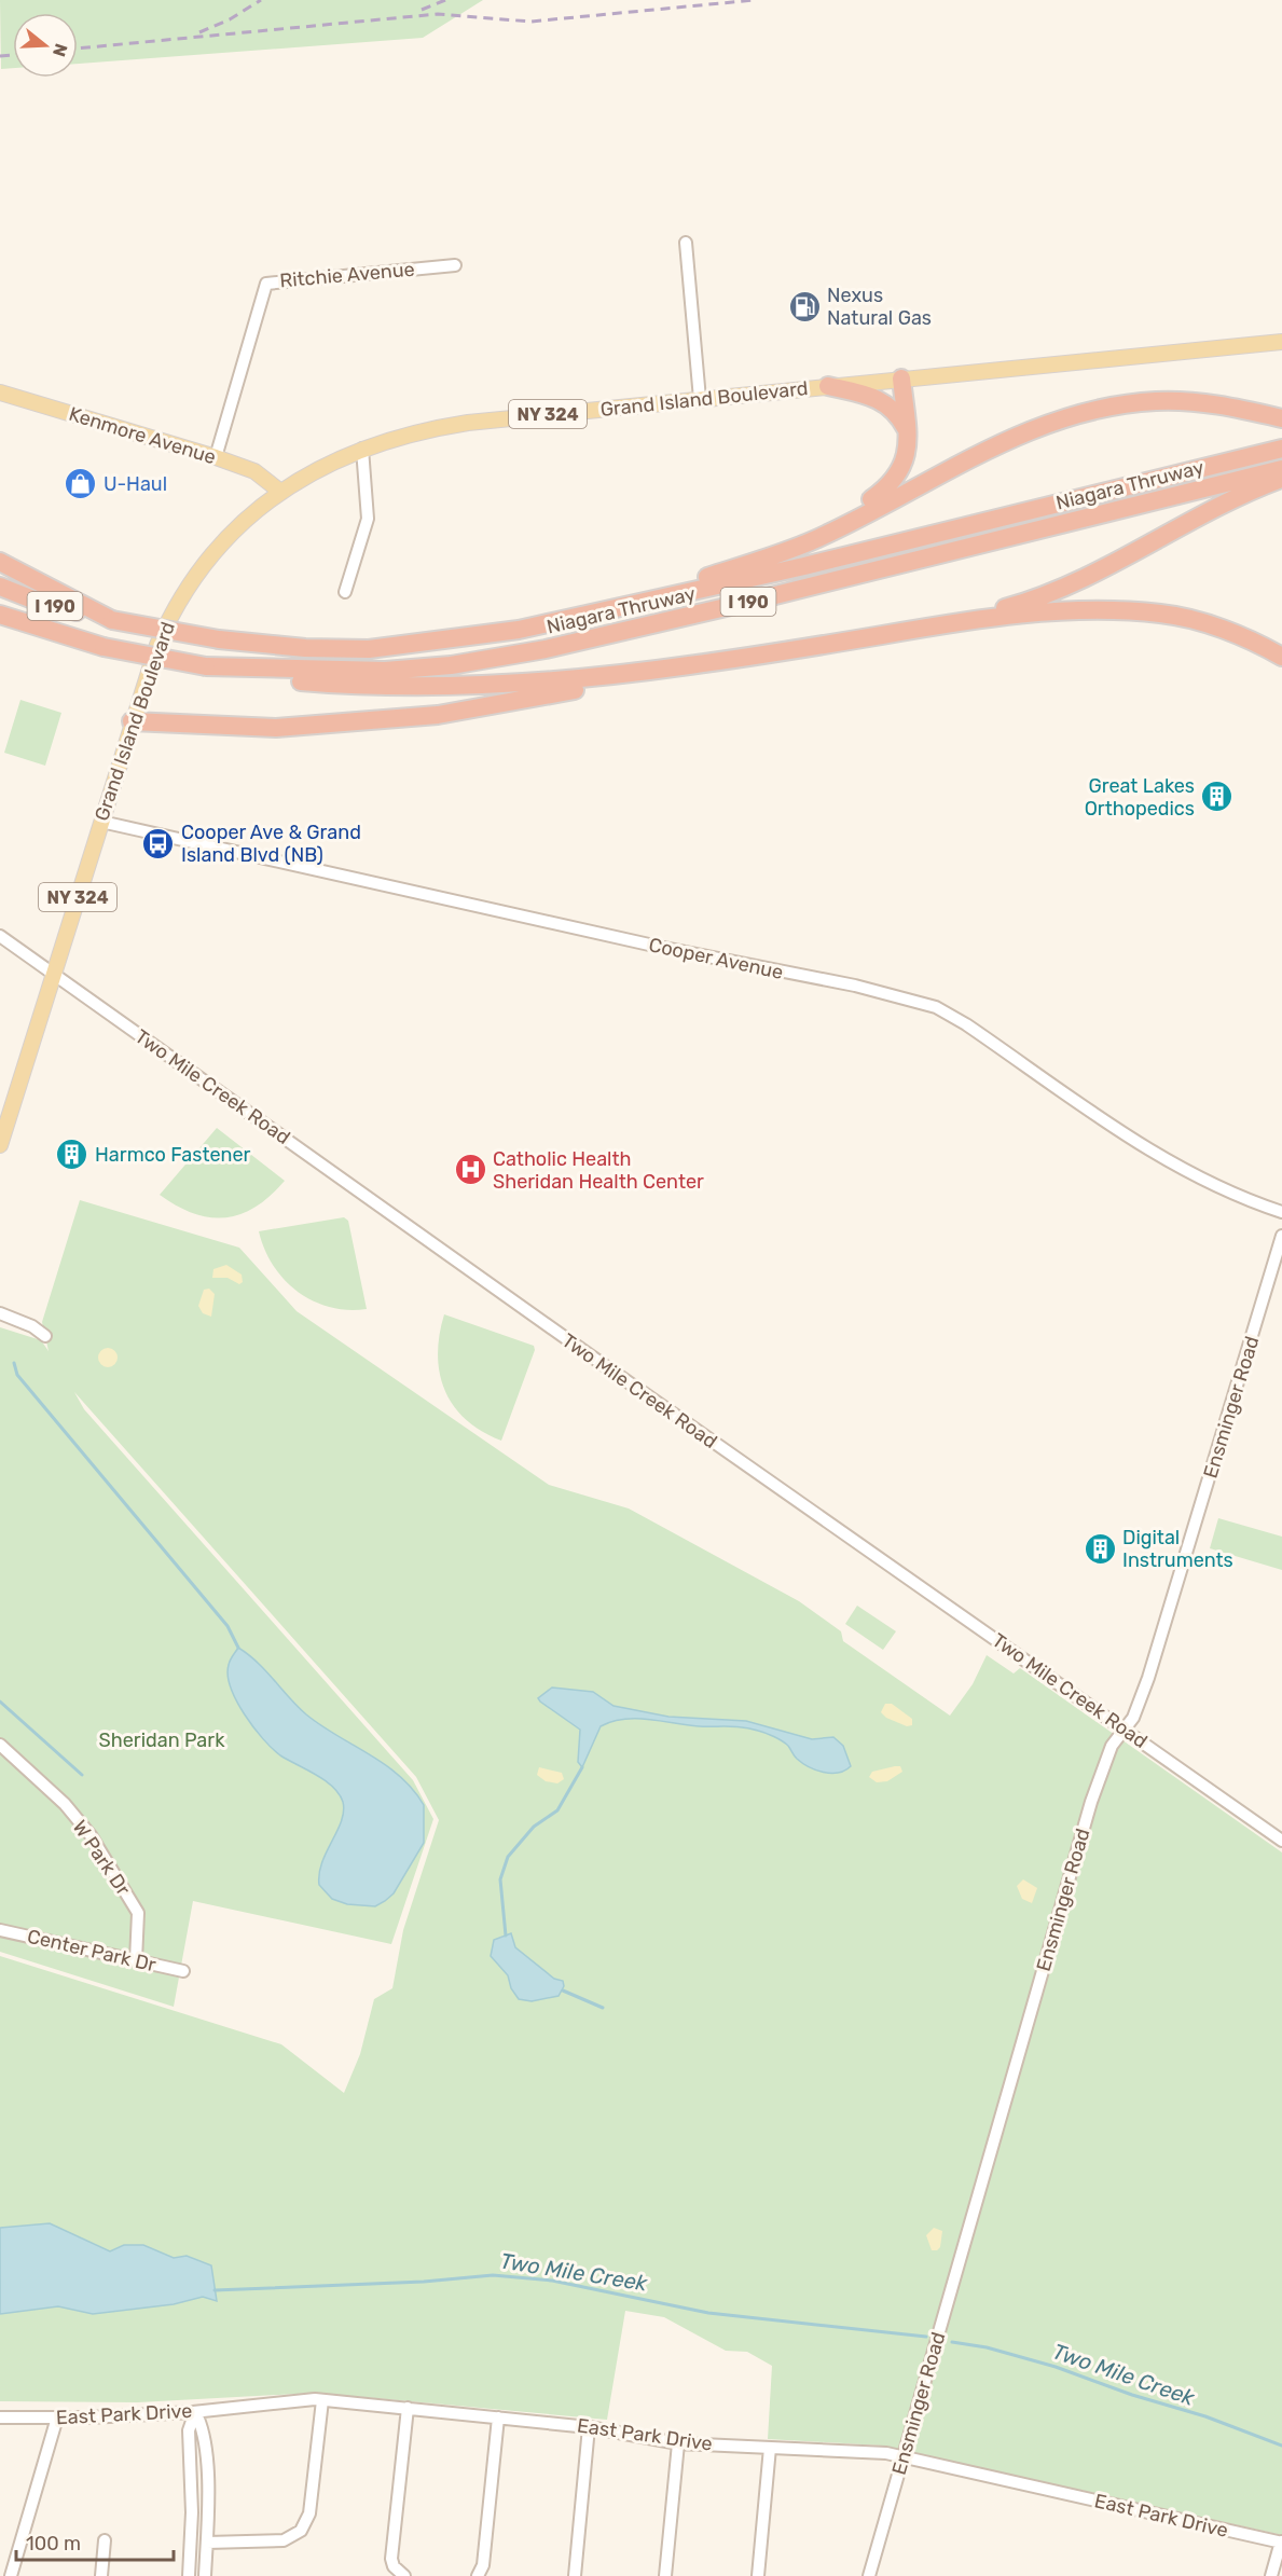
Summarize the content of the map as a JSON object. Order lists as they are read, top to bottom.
{
  "streets": {
    "highway": ["Niagara Thruway", "I 190"],
    "main road": ["Grand Island Boulevard", "NY 324", "Kenmore Avenue"],
    "street": [
      "Ritchie Avenue",
      "Cooper Avenue",
      "Two Mile Creek Road",
      "Ensminger Road",
      "W Park Dr",
      "Center Park Dr",
      "East Park Drive"
    ]
  },
  "crossings": [
    ["Ritchie Avenue", "Kenmore Avenue"],
    ["Grand Island Boulevard", "Kenmore Avenue"],
    ["Grand Island Boulevard", "Cooper Avenue"],
    ["Grand Island Boulevard", "Two Mile Creek Road"],
    ["Two Mile Creek Road", "Ensminger Road"],
    ["Ensminger Road", "East Park Drive"],
    ["W Park Dr", "Center Park Dr"]
  ],
  "water": ["Two Mile Creek"],
  "parks": ["Sheridan Park"],
  "places": {
    "fuel station": ["Nexus Natural Gas"],
    "shop": ["U-Haul"],
    "building": ["Great Lakes Orthopedics", "Harmco Fastener", "Digital Instruments"],
    "bus stop": ["Cooper Ave & Grand Island Blvd (NB)"],
    "hospital": ["Catholic Health Sheridan Health Center"]
  },
  "scale_bar": "100 m",
  "north": "right"
}
